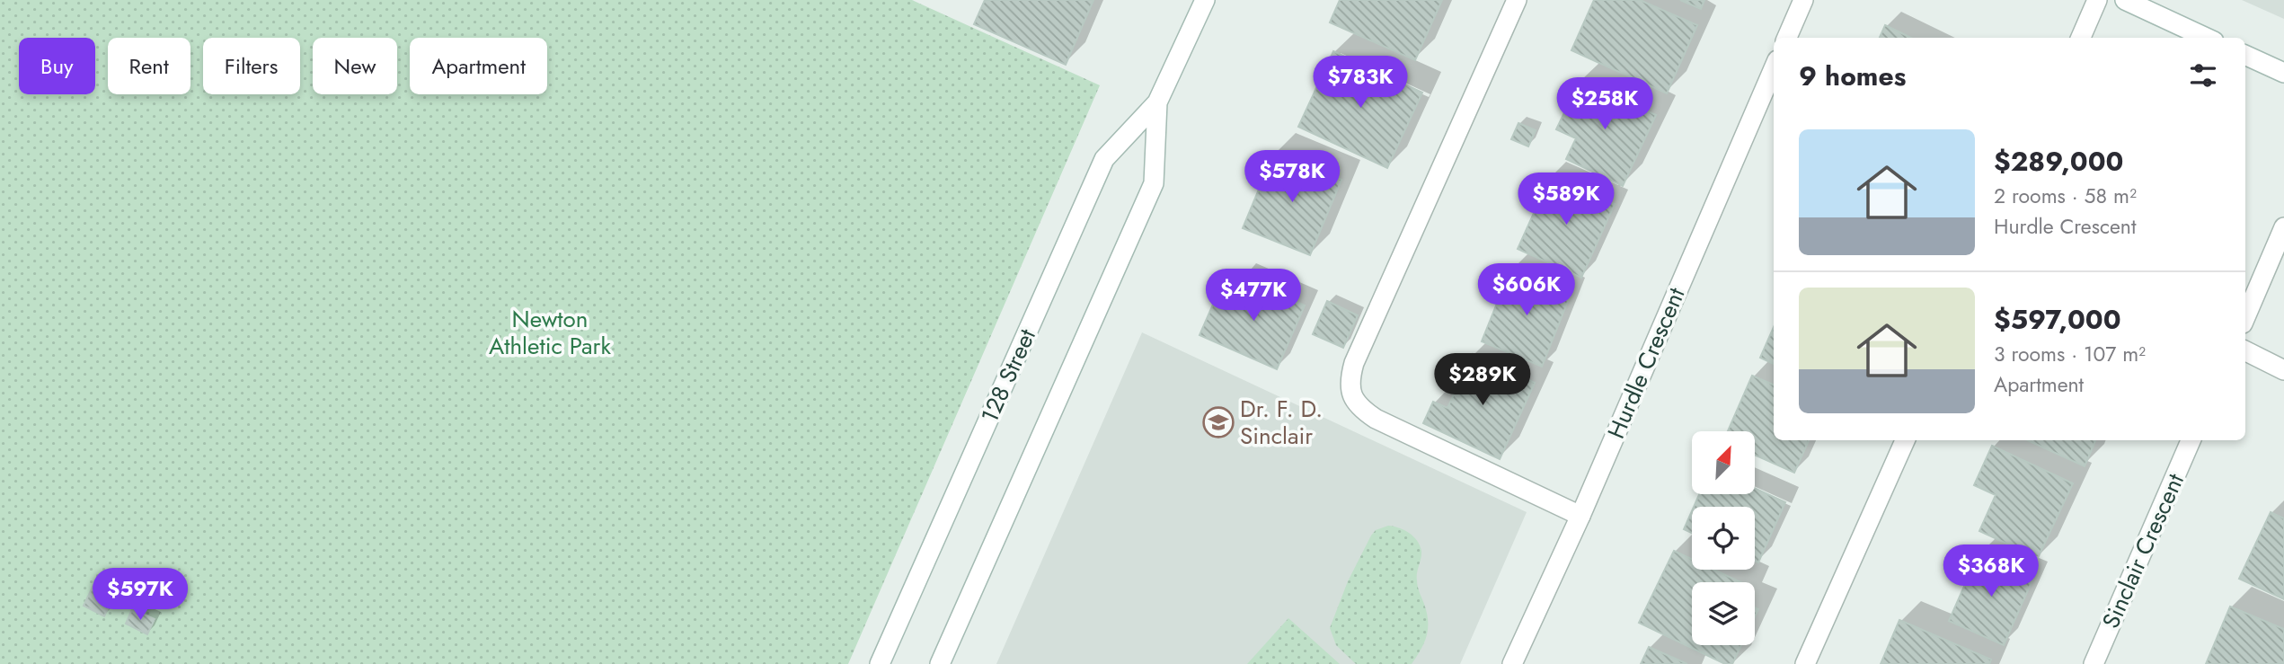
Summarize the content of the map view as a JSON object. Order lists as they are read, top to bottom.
{
  "streets": {
    "main road": ["Hurdle Crescent", "128 Street", "Sinclair Crescent"]
  },
  "parks": ["Newton Athletic Park"],
  "places": {
    "school or university": ["Dr. F. D. Sinclair"]
  },
  "north": "top right",
  "page": {
    "chip": [
      "Buy",
      "Rent",
      "Filters",
      "New",
      "Apartment"
    ],
    "heading": "9 homes",
    "price": [
      "$783K",
      "$258K",
      "$578K",
      "$589K",
      "$606K",
      "$477K",
      "$289K",
      "$368K",
      "$597K"
    ],
    "list": [
      {
        "name": "$289,000",
        "note": "2 rooms · 58 m² · Hurdle Crescent"
      },
      {
        "name": "$597,000",
        "note": "3 rooms · 107 m² · Apartment"
      }
    ]
  }
}
